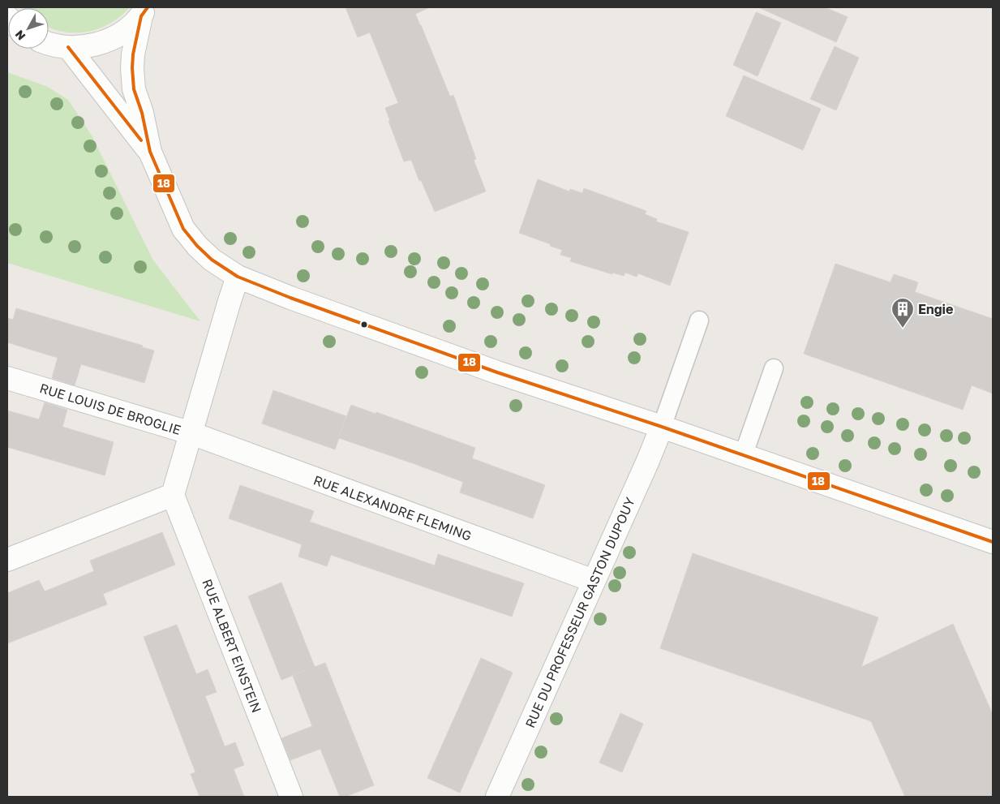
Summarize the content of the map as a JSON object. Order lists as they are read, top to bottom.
{
  "streets": {
    "street": [
      "RUE LOUIS DE BROGLIE",
      "RUE ALEXANDRE FLEMING",
      "RUE DU PROFESSEUR GASTON DUPOUY",
      "RUE ALBERT EINSTEIN"
    ]
  },
  "crossings": [
    ["RUE LOUIS DE BROGLIE", "RUE ALEXANDRE FLEMING"],
    ["RUE LOUIS DE BROGLIE", "RUE ALBERT EINSTEIN"],
    ["RUE ALEXANDRE FLEMING", "RUE DU PROFESSEUR GASTON DUPOUY"]
  ],
  "places": {
    "building": ["Engie"]
  },
  "lines": ["transit line 18"],
  "north": "bottom left"
}
